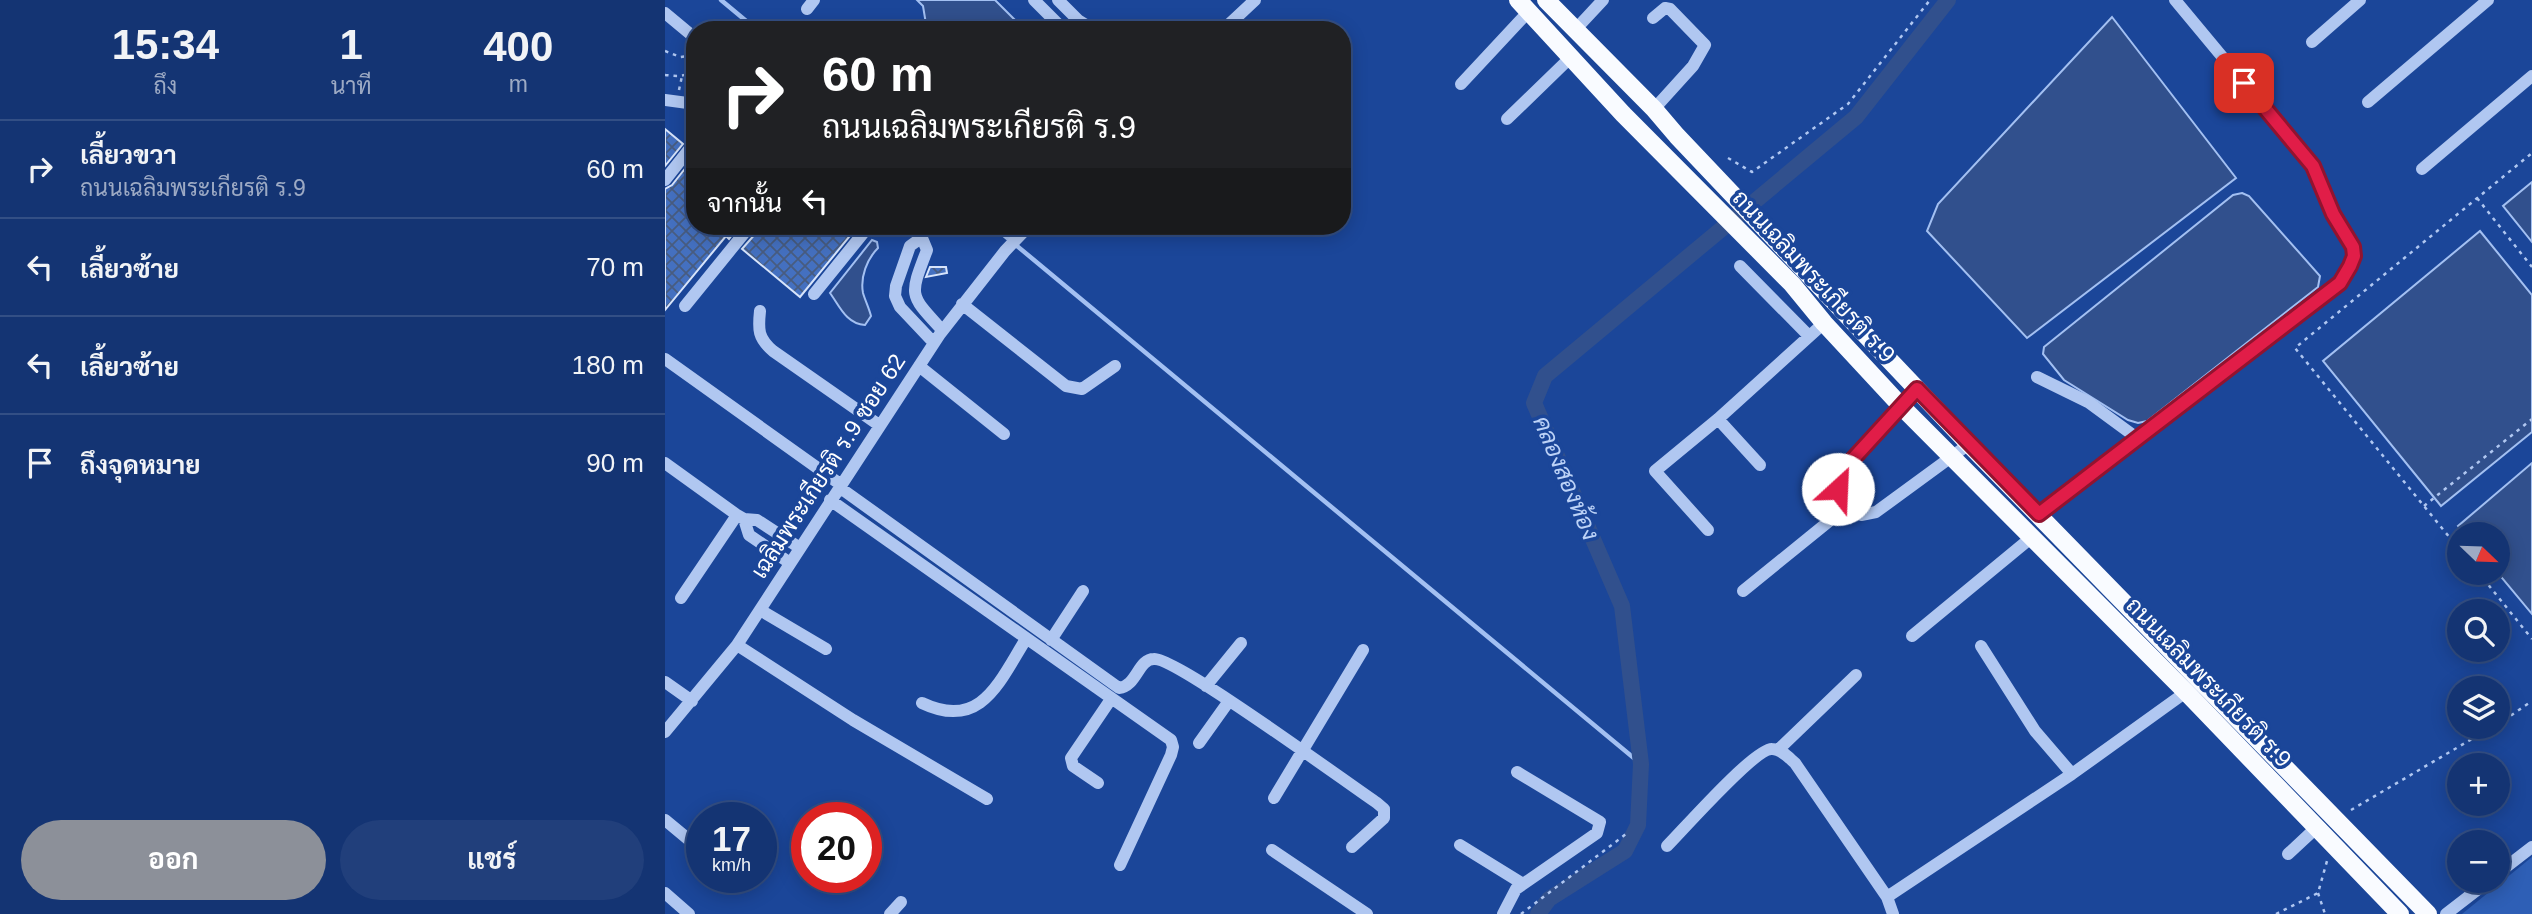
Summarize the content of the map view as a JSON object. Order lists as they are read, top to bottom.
{
  "streets": {
    "main road": ["ถนนเฉลิมพระเกียรติ ร.9"],
    "street": ["เฉลิมพระเกียรติ ร.9 ซอย 62"]
  },
  "water": ["คลองสองห้อง"],
  "north": "bottom right",
  "page": {
    "eta": [
      "15:34",
      "ถึง",
      "1",
      "นาที",
      "400",
      "m"
    ],
    "turn": ["60 m", "ถนนเฉลิมพระเกียรติ ร.9"],
    "list": [
      {
        "name": "เลี้ยวขวา",
        "note": "ถนนเฉลิมพระเกียรติ ร.9",
        "value": "60 m"
      },
      {
        "name": "เลี้ยวซ้าย",
        "value": "70 m"
      },
      {
        "name": "เลี้ยวซ้าย",
        "value": "180 m"
      },
      {
        "name": "ถึงจุดหมาย",
        "value": "90 m"
      }
    ],
    "then": "จากนั้น",
    "map_buttons": ["+", "−"],
    "speed": "17 km/h",
    "limit": "20",
    "buttons": ["ออก", "แชร์"]
  }
}
